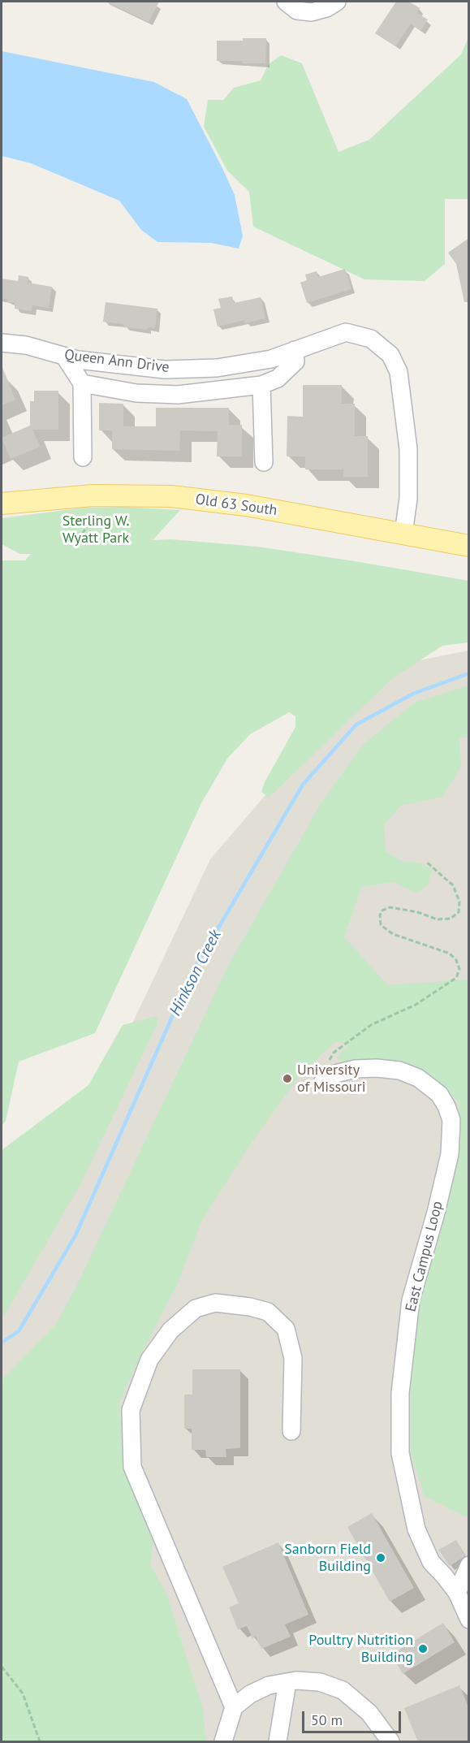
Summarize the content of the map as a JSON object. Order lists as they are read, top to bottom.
{
  "streets": {
    "main road": ["Old 63 South"],
    "street": ["Queen Ann Drive", "East Campus Loop"]
  },
  "crossings": [
    ["Queen Ann Drive", "Old 63 South"]
  ],
  "water": ["Hinkson Creek"],
  "parks": ["Sterling W. Wyatt Park"],
  "places": ["University of Missouri", "Sanborn Field Building", "Poultry Nutrition Building"],
  "scale_bar": "50 m"
}
